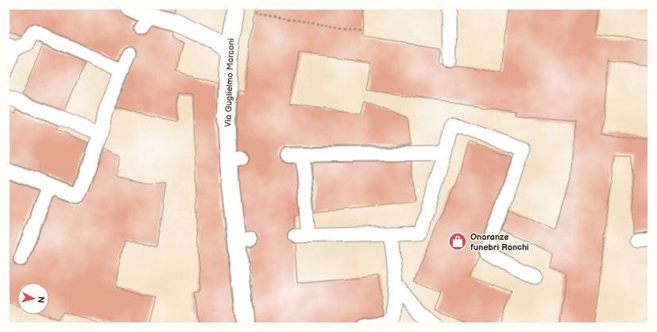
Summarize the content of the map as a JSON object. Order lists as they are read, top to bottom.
{
  "streets": {
    "street": ["Via Guglielmo Marconi"]
  },
  "places": {
    "shop": ["Onoranze funebri Ronchi"]
  },
  "north": "right"
}
